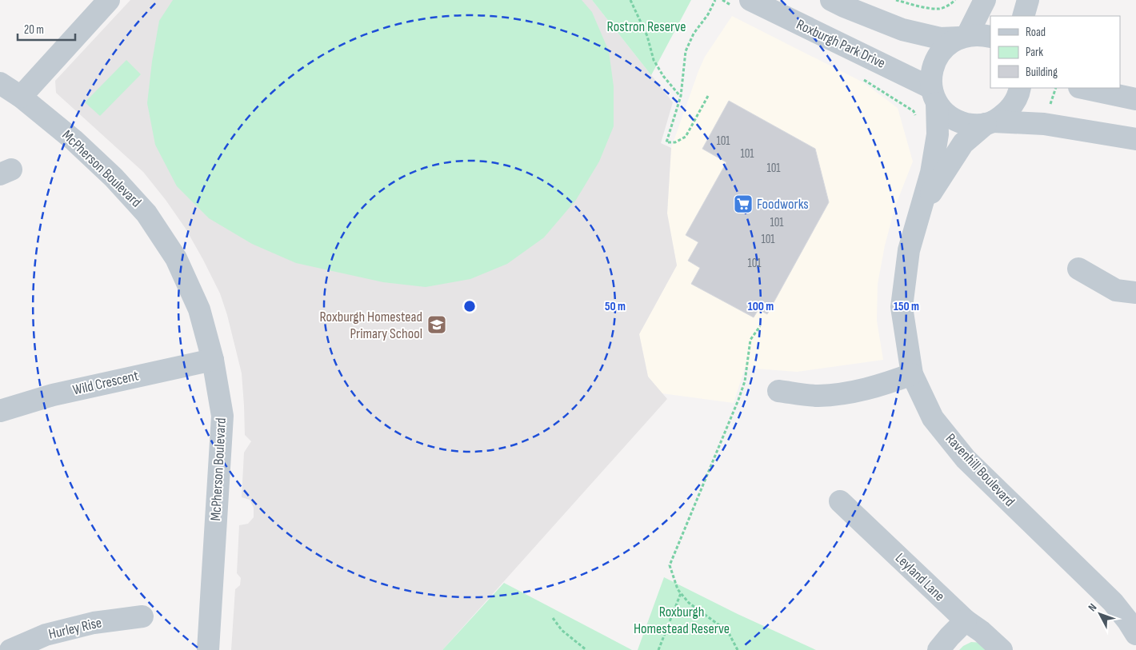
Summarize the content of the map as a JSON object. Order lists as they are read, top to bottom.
{
  "streets": {
    "street": [
      "Roxburgh Park Drive",
      "McPherson Boulevard",
      "Wild Crescent",
      "Ravenhill Boulevard",
      "Leyland Lane",
      "Hurley Rise"
    ]
  },
  "crossings": [
    ["Roxburgh Park Drive", "Ravenhill Boulevard"],
    ["McPherson Boulevard", "Wild Crescent"]
  ],
  "parks": ["Rostron Reserve", "Roxburgh Homestead Reserve"],
  "places": {
    "supermarket": ["Foodworks"],
    "school or university": ["Roxburgh Homestead Primary School"]
  },
  "house_numbers": [
    "101",
    "101",
    "101",
    "101",
    "101",
    "101"
  ],
  "legend": ["Road", "Park", "Building"],
  "scale_bar": "20 m",
  "north": "top left",
  "rings": ["50 m", "100 m", "150 m"]
}
